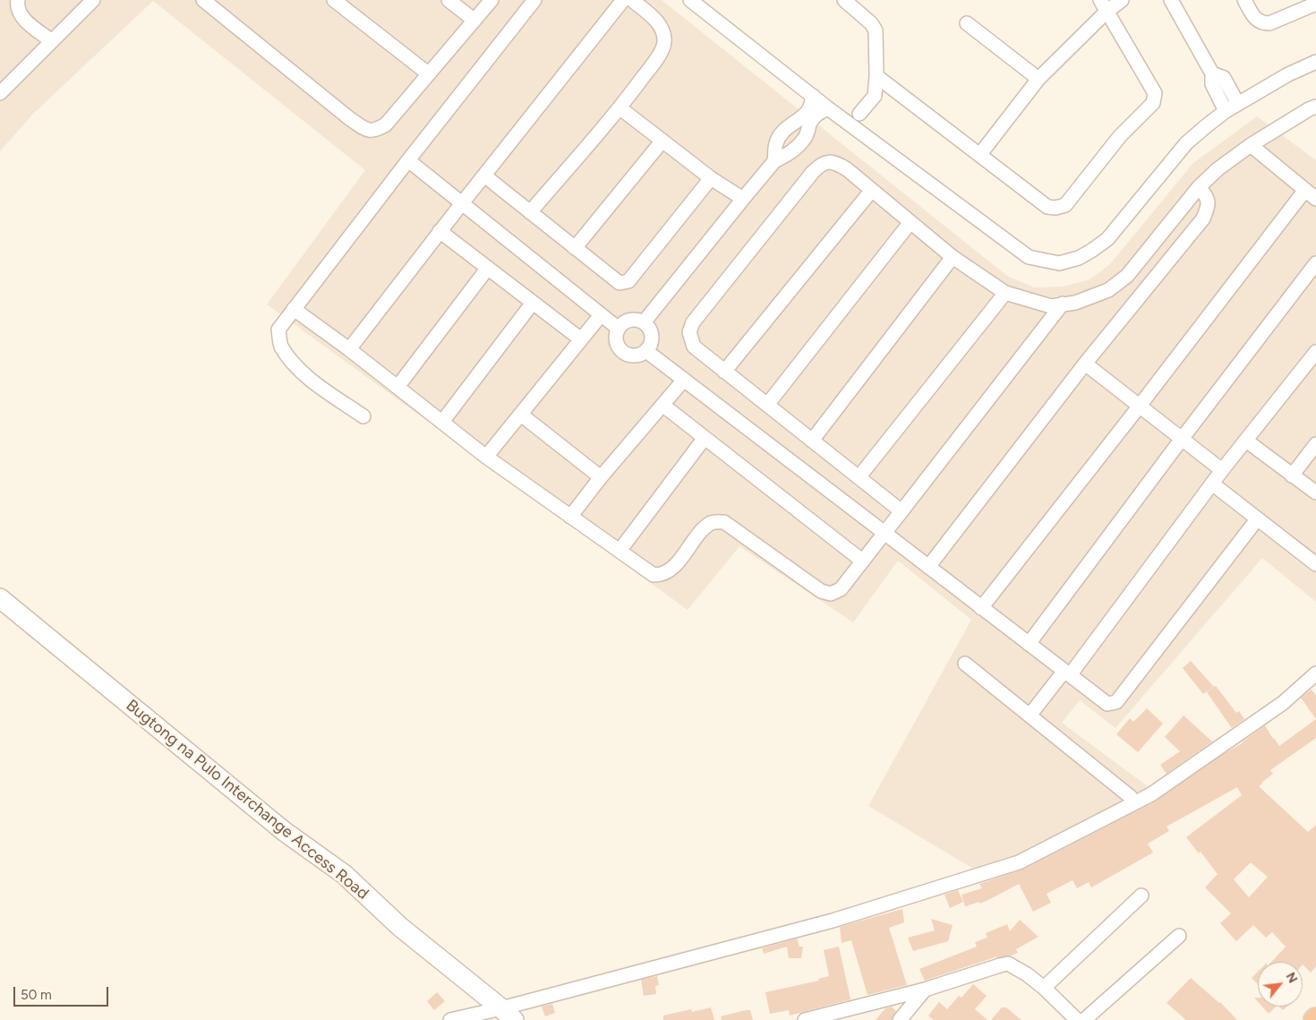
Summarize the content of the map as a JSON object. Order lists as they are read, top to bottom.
{
  "streets": {
    "main road": ["Bugtong na Pulo Interchange Access Road"]
  },
  "scale_bar": "50 m",
  "north": "top right"
}
